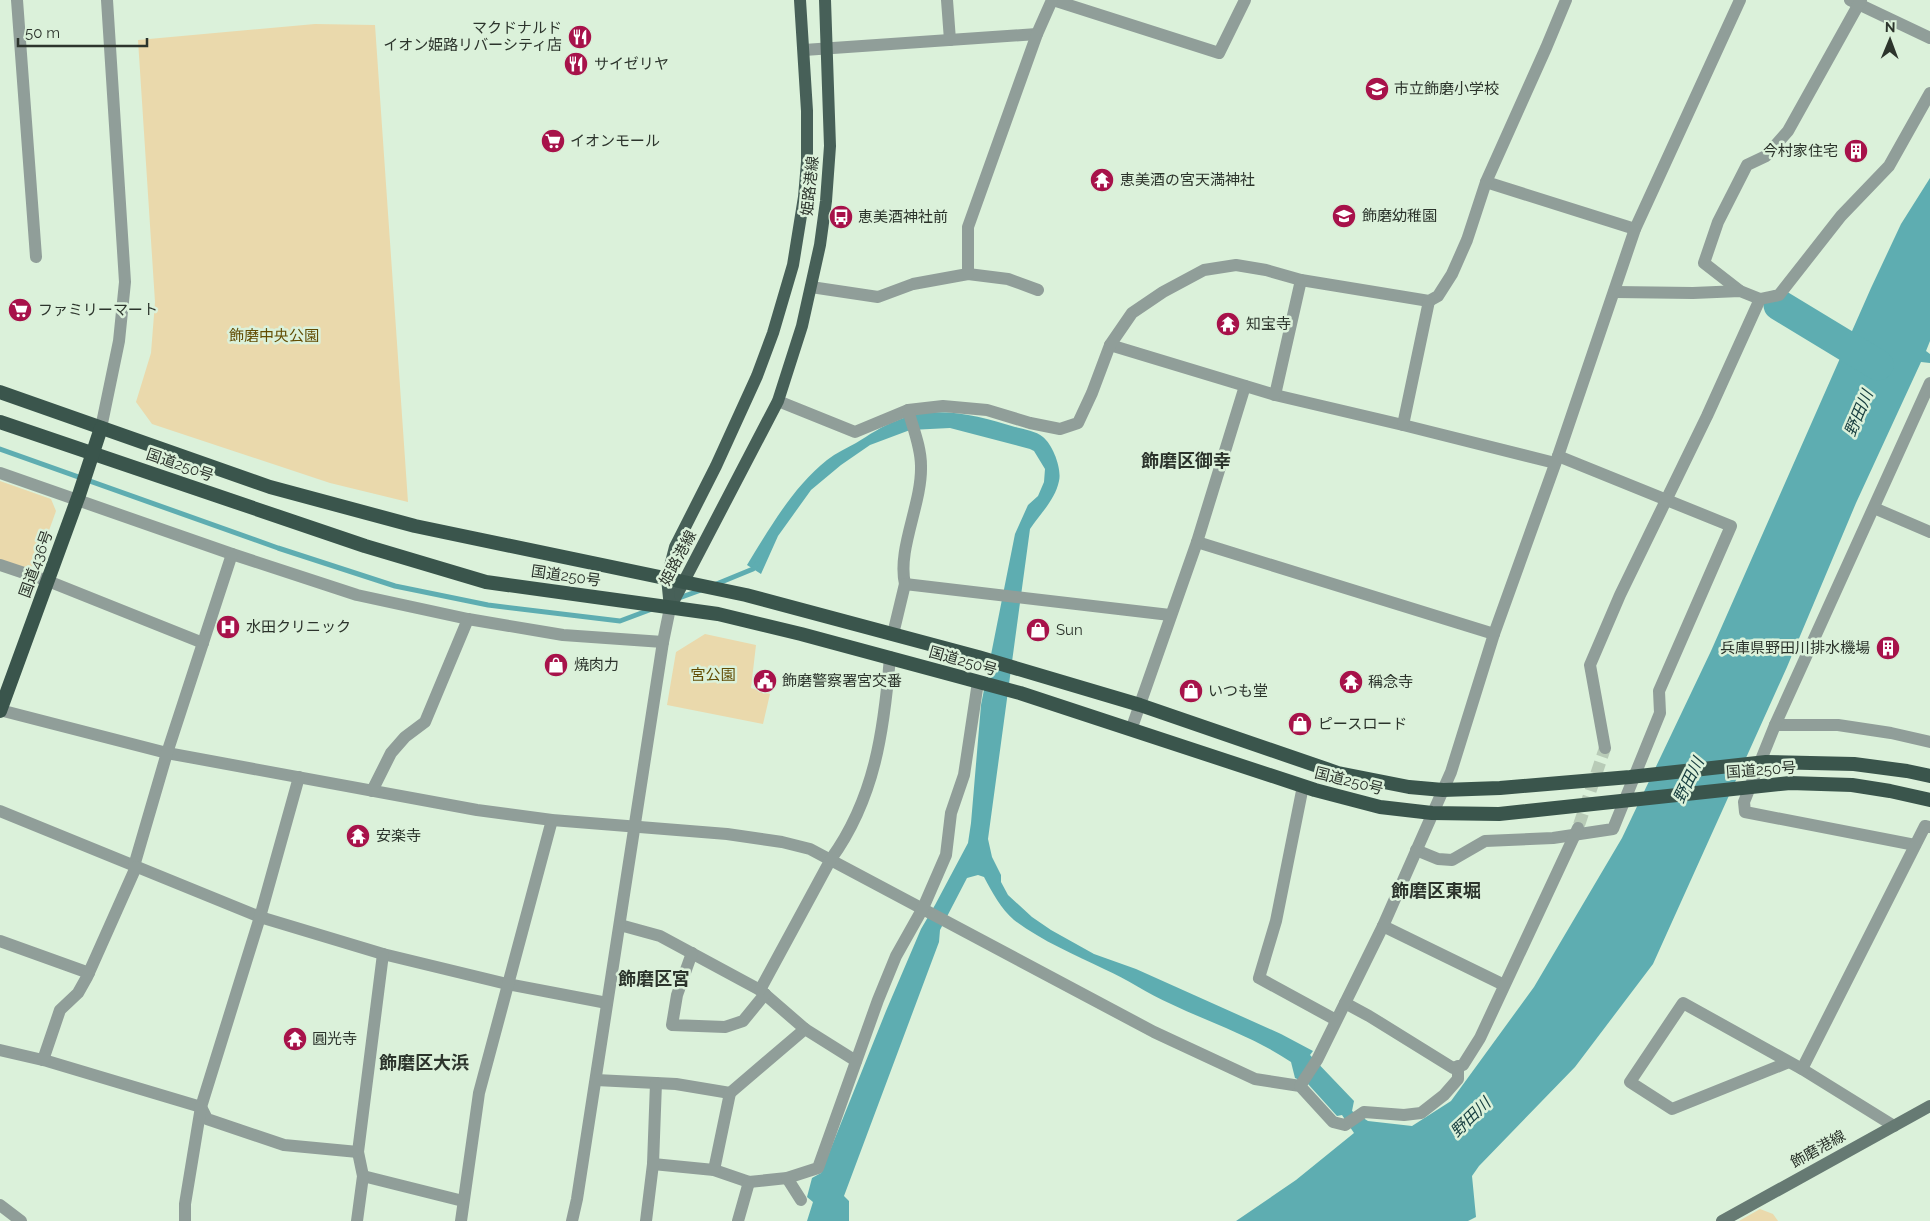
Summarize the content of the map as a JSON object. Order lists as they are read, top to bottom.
{
  "streets": {
    "highway": ["国道250号", "国道436号"],
    "main road": ["姫路港線", "飾磨港線"]
  },
  "crossings": [
    ["姫路港線", "国道250号"],
    ["国道250号", "国道436号"]
  ],
  "districts": [
    "飾磨区御幸",
    "飾磨区東堀",
    "飾磨区宮",
    "飾磨区大浜"
  ],
  "water": ["野田川"],
  "parks": ["飾磨中央公園", "宮公園"],
  "places": {
    "restaurant": ["マクドナルド イオン姫路リバーシティ店", "サイゼリヤ"],
    "school or university": ["市立飾磨小学校", "飾磨幼稚園"],
    "supermarket": ["イオンモール", "ファミリーマート"],
    "building": ["今村家住宅", "兵庫県野田川排水機場"],
    "temple": [
      "恵美酒の宮天満神社",
      "知宝寺",
      "稱念寺",
      "安楽寺",
      "圓光寺"
    ],
    "bus stop": ["恵美酒神社前"],
    "hospital": ["水田クリニック"],
    "shop": [
      "Sun",
      "焼肉力",
      "いつも堂",
      "ピースロード"
    ],
    "public building": ["飾磨警察署宮交番"]
  },
  "scale_bar": "50 m",
  "north": "top"
}
